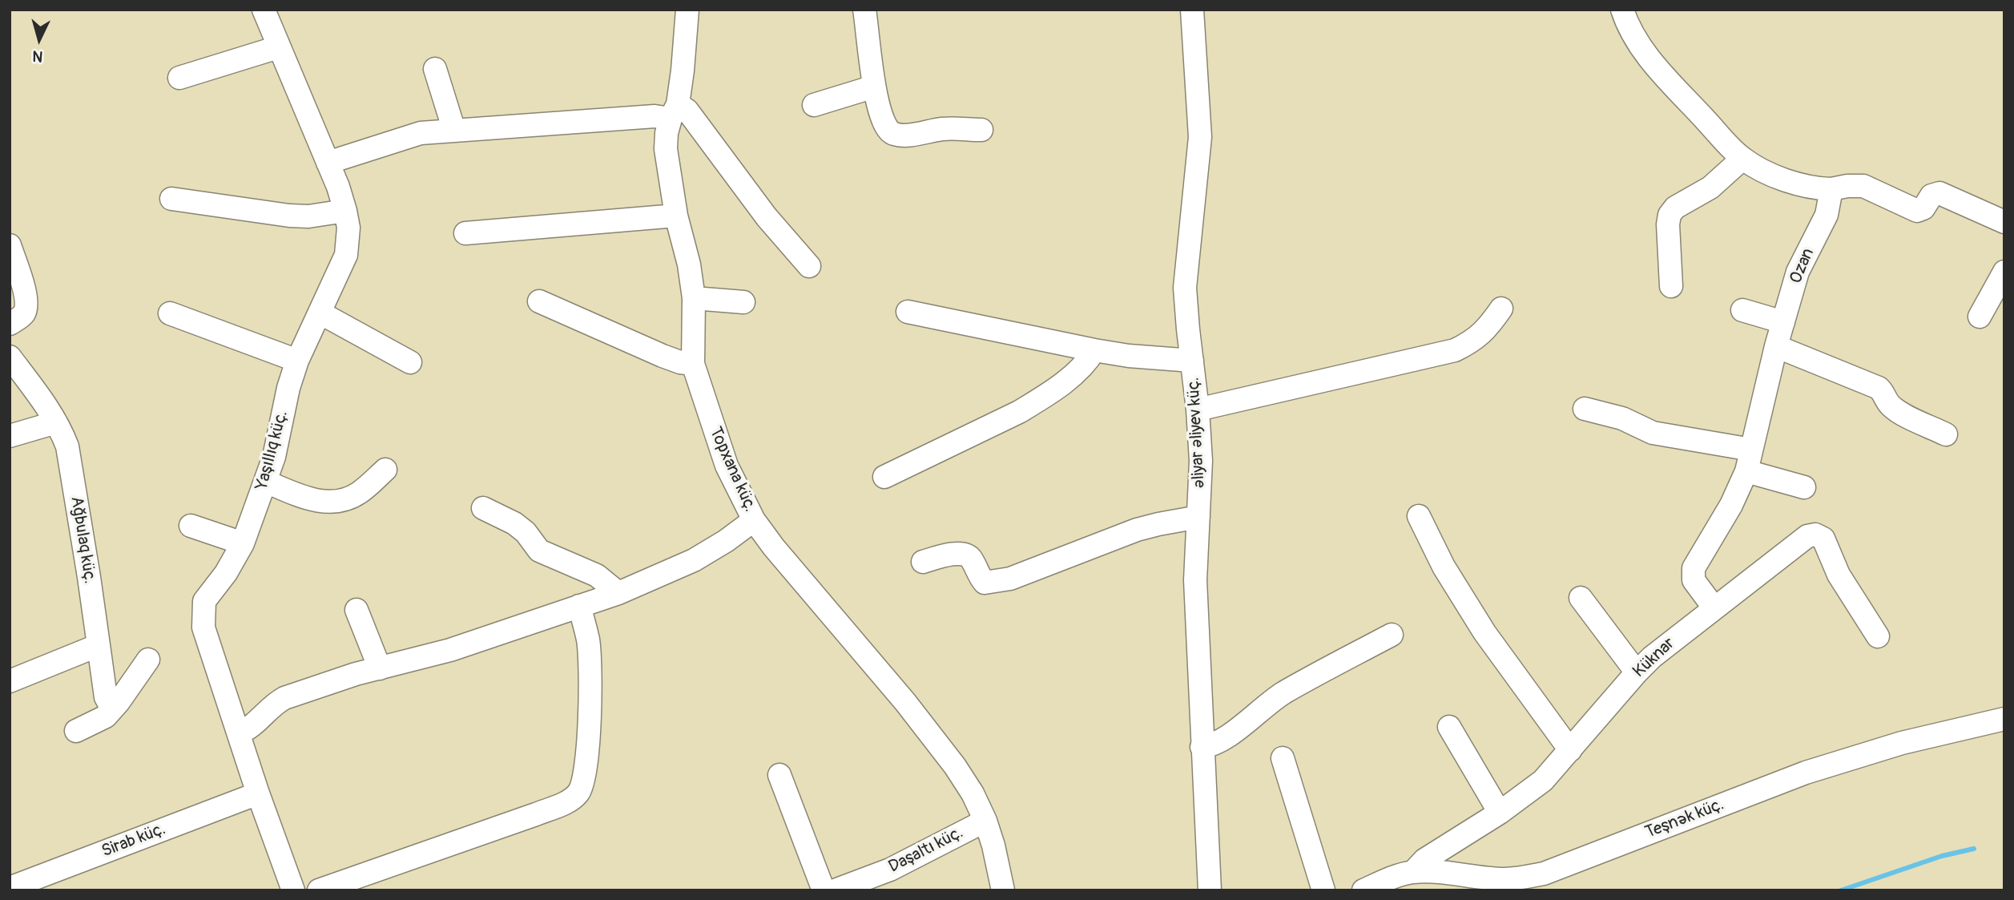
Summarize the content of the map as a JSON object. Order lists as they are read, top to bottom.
{
  "streets": {
    "street": [
      "Ozan",
      "Əliyar Əliyev küç.",
      "Yaşıllıq küç.",
      "Topxana küç.",
      "Ağbulaq küç.",
      "Küknar",
      "Teşnək küç.",
      "Sirab küç.",
      "Daşaltı küç."
    ]
  },
  "crossings": [
    ["Ozan", "Küknar"],
    ["Yaşıllıq küç.", "Sirab küç."],
    ["Topxana küç.", "Daşaltı küç."],
    ["Küknar", "Teşnək küç."]
  ],
  "north": "bottom"
}
